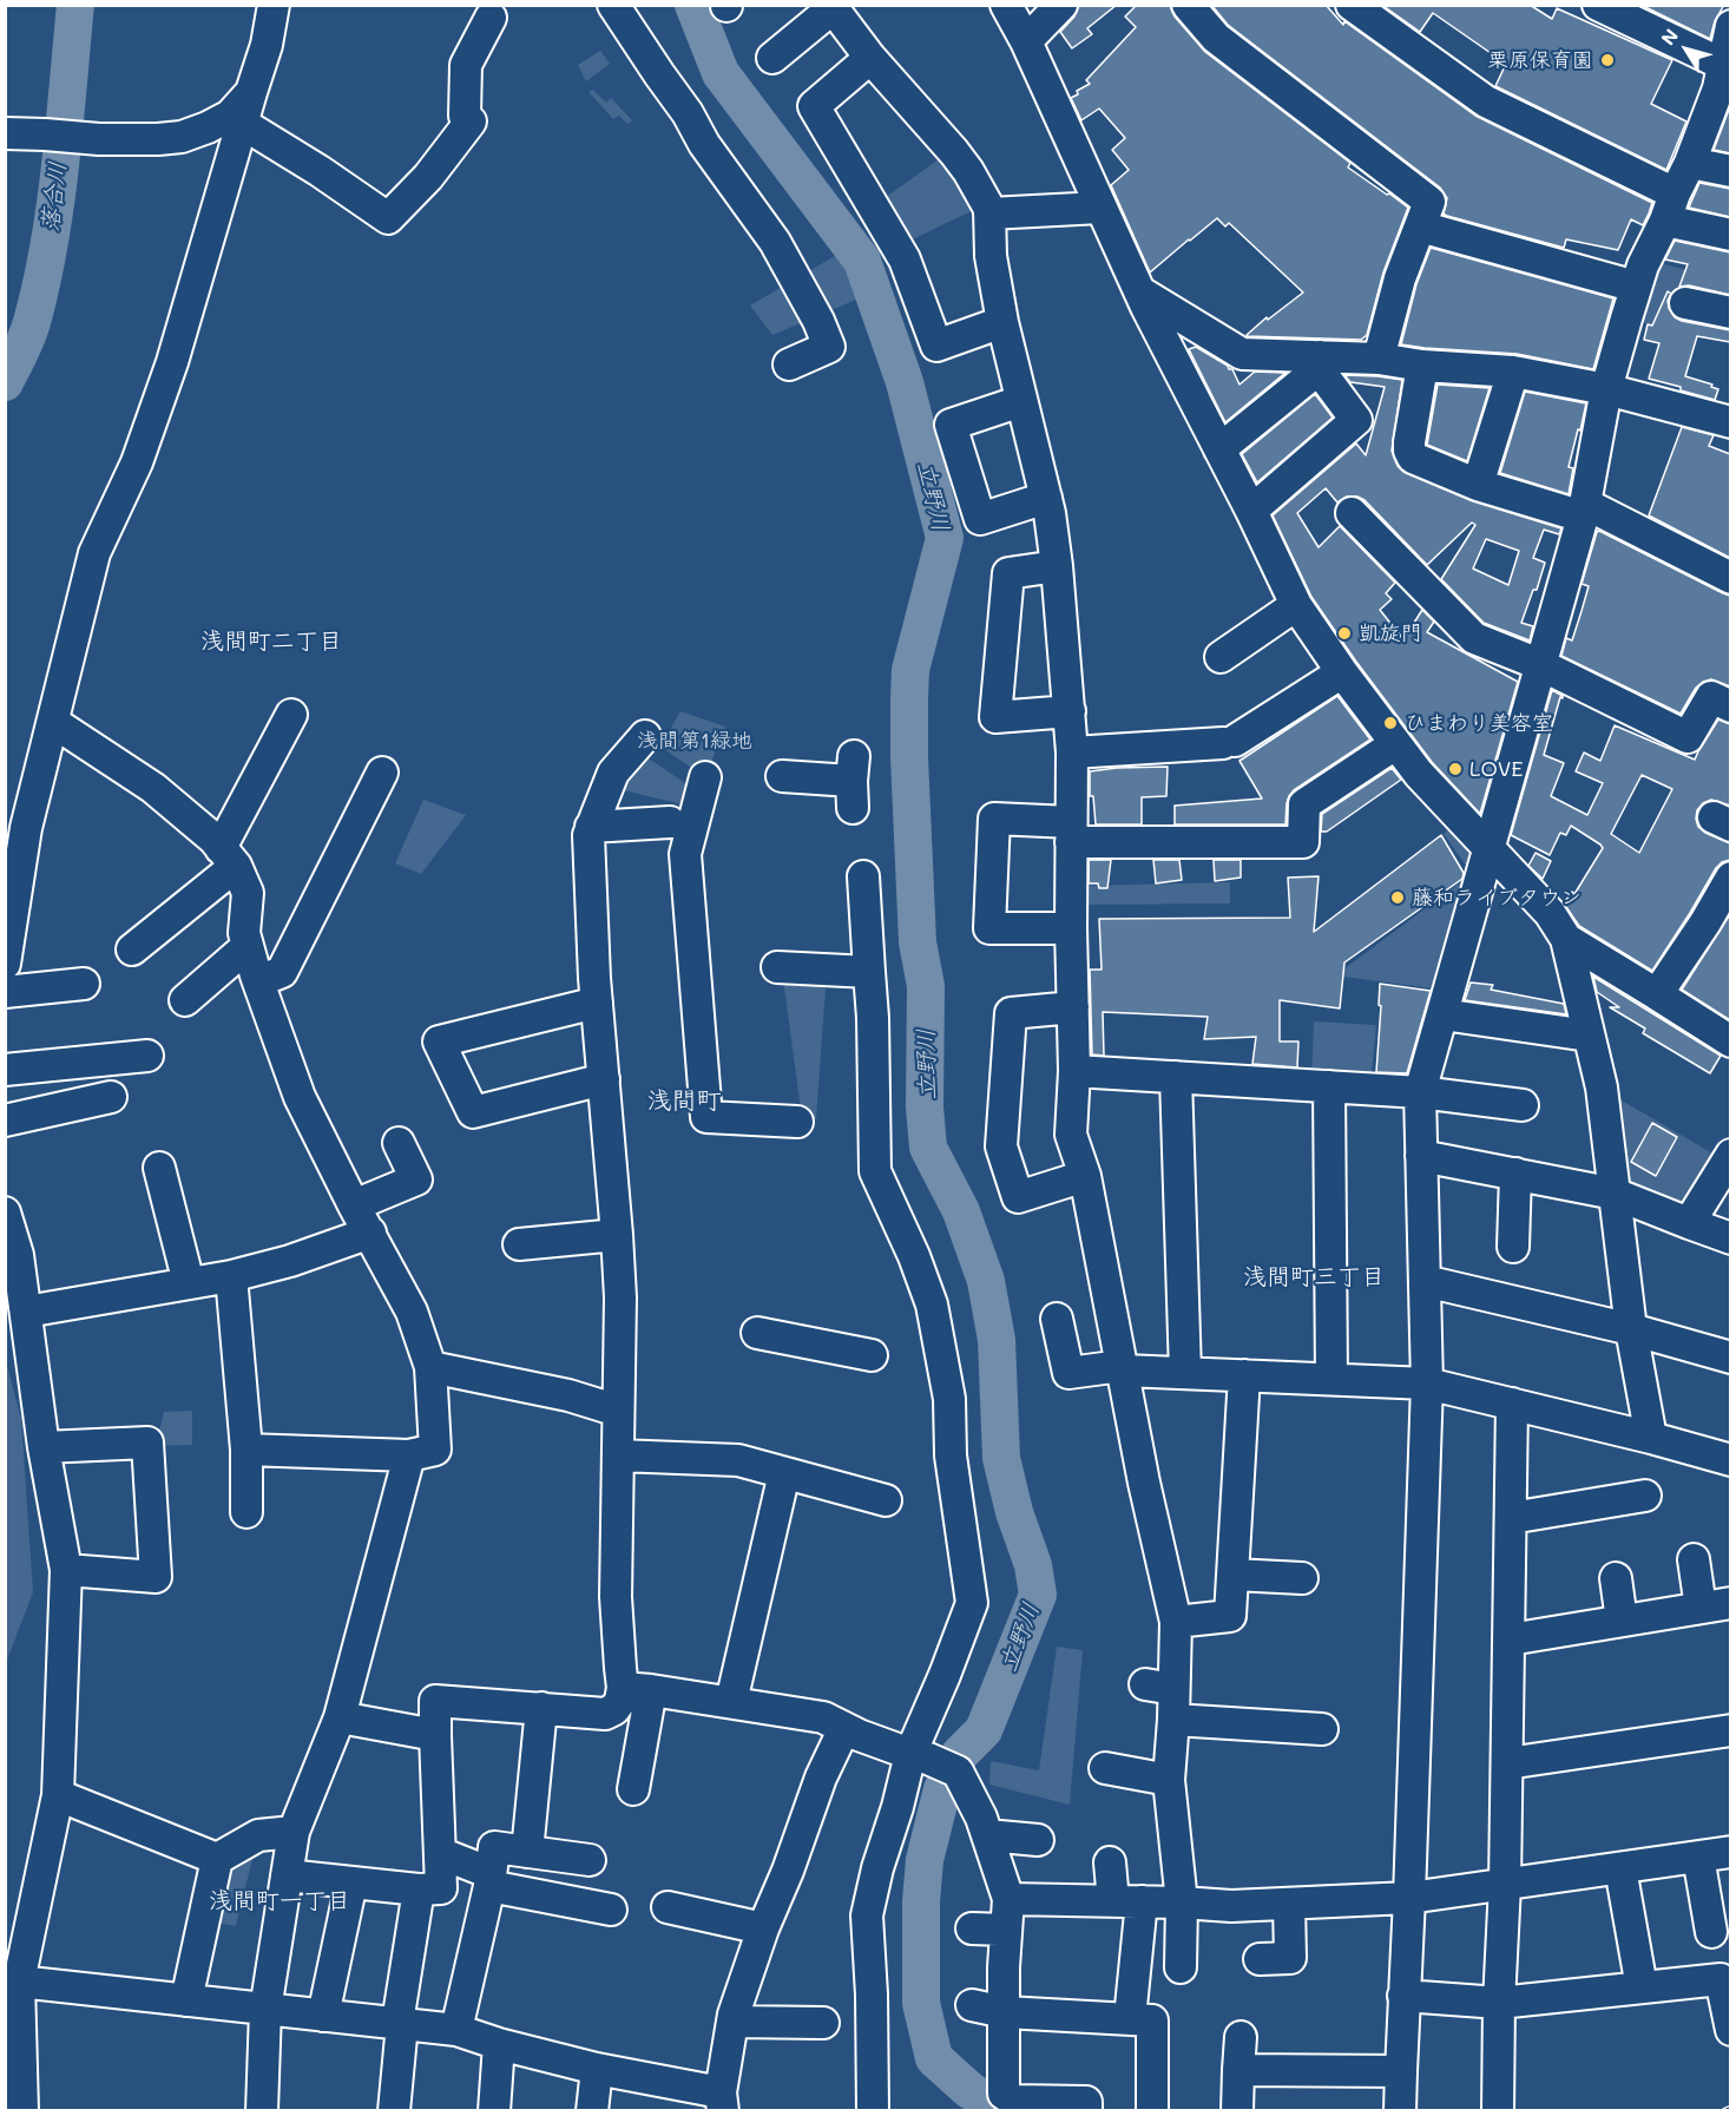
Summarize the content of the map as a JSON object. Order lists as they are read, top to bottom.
{
  "districts": [
    "浅間町二丁目",
    "浅間町",
    "浅間町三丁目",
    "浅間町一丁目"
  ],
  "water": ["落合川", "立野川"],
  "parks": ["浅間第1緑地"],
  "places": [
    "栗原保育園",
    "凱旋門",
    "ひまわり美容室",
    "LOVE",
    "藤和ライブタウン"
  ],
  "north": "top left"
}
